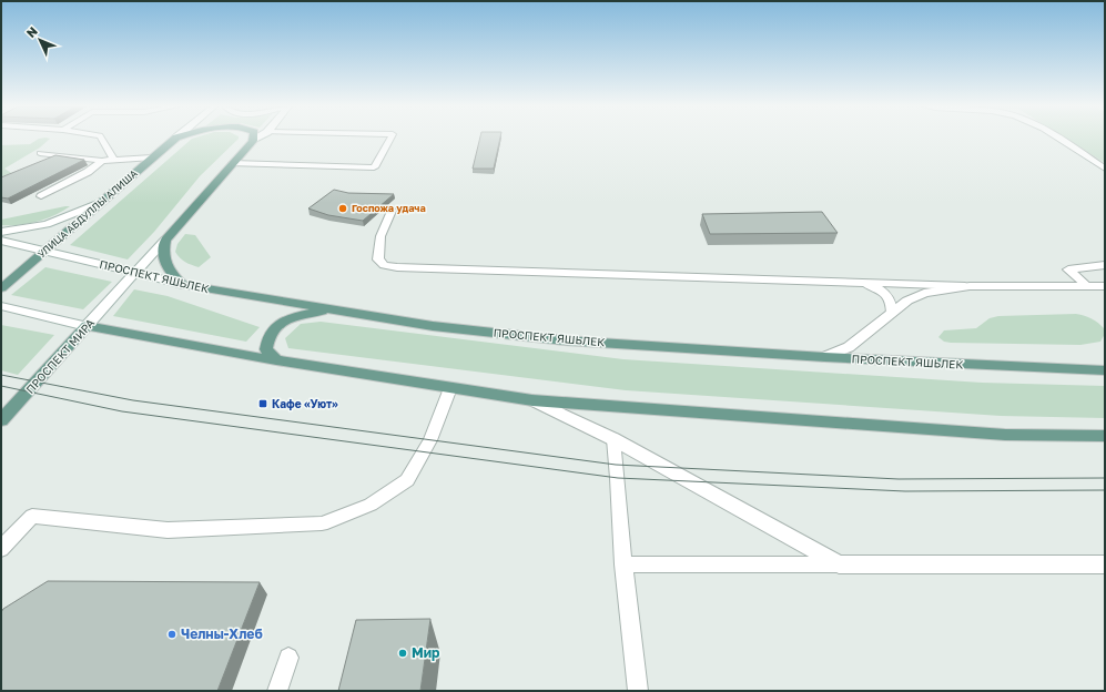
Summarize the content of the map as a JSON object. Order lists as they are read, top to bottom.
{
  "streets": {
    "main road": ["УЛИЦА АБДУЛЛЫ АЛИША", "ПРОСПЕКТ ЯШЬЛЕК", "ПРОСПЕКТ МИРА"]
  },
  "crossings": [
    ["УЛИЦА АБДУЛЛЫ АЛИША", "ПРОСПЕКТ ЯШЬЛЕК"],
    ["ПРОСПЕКТ ЯШЬЛЕК", "ПРОСПЕКТ МИРА"]
  ],
  "places": {
    "other": ["Госпожа удача", "Челны-Хлеб", "Мир"],
    "transit": ["Кафе «Уют»"]
  },
  "north": "top left"
}
